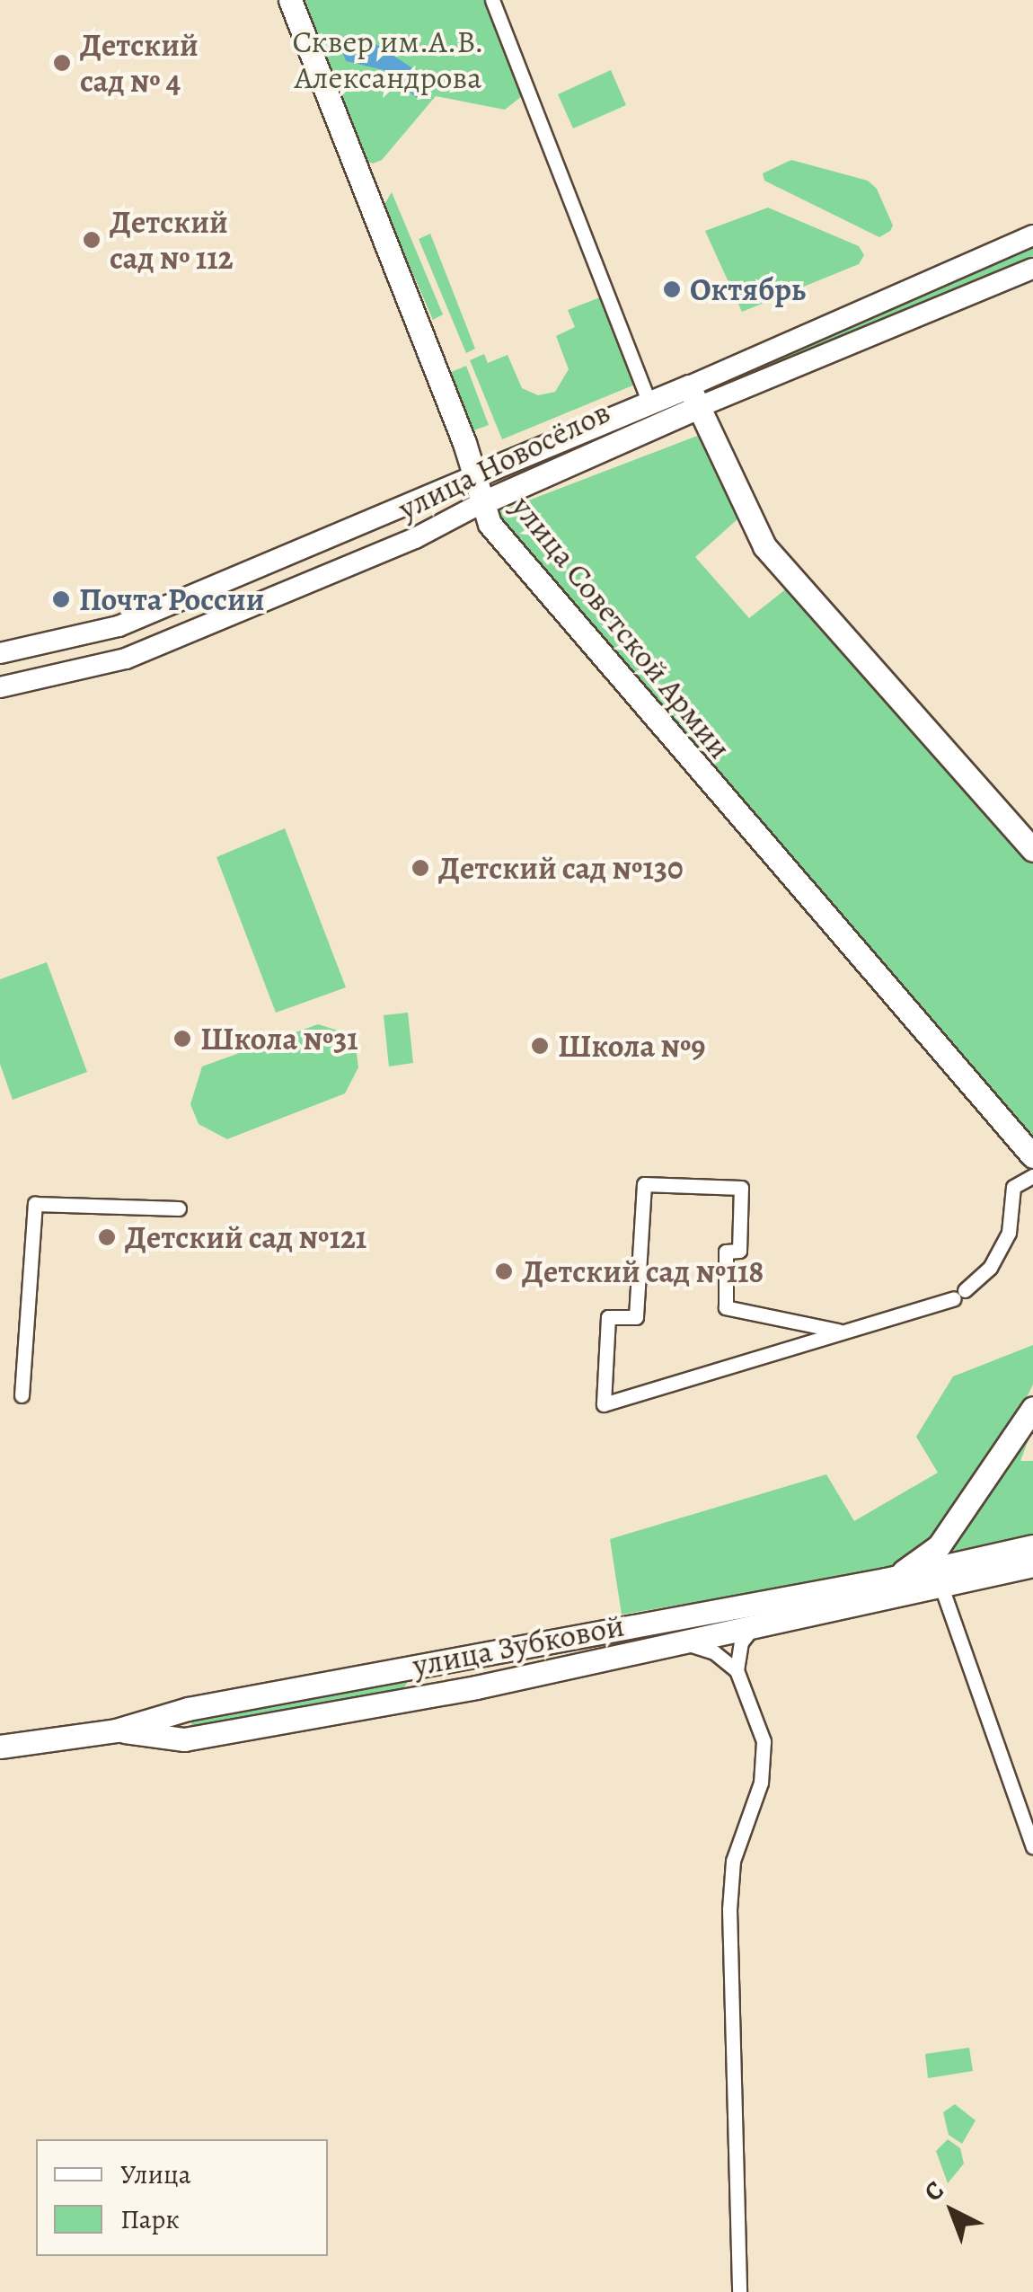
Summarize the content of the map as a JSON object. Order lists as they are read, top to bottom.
{
  "streets": {
    "main road": ["улица Новосёлов", "улица Советской Армии", "улица Зубковой"]
  },
  "crossings": [
    ["улица Новосёлов", "улица Советской Армии"]
  ],
  "parks": ["Сквер им.А.В. Александрова"],
  "places": [
    "Детский сад № 4",
    "Детский сад № 112",
    "Октябрь",
    "Почта России",
    "Детский сад №130",
    "Школа №31",
    "Школа №9",
    "Детский сад №121",
    "Детский сад №118"
  ],
  "legend": ["Улица", "Парк"],
  "north": "top left"
}
